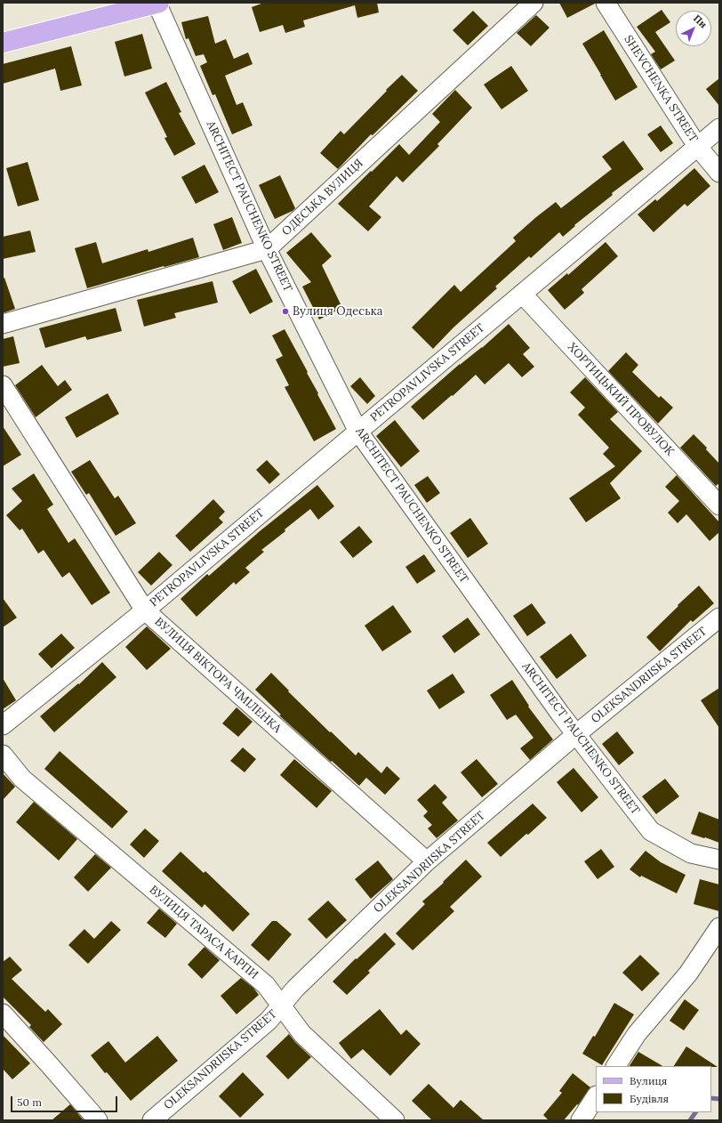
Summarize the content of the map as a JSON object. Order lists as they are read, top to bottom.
{
  "streets": {
    "street": [
      "SHEVCHENKA STREET",
      "ОДЕСЬКА ВУЛИЦЯ",
      "ARCHITECT PAUCHENKO STREET",
      "PETROPAVLIVSKA STREET",
      "ХОРТИЦЬКИЙ ПРОВУЛОК",
      "ВУЛИЦЯ ВІКТОРА ЧМІЛЕНКА",
      "OLEKSANDRIISKA STREET",
      "ВУЛИЦЯ ТАРАСА КАРПИ"
    ]
  },
  "crossings": [
    ["SHEVCHENKA STREET", "PETROPAVLIVSKA STREET"],
    ["ОДЕСЬКА ВУЛИЦЯ", "ARCHITECT PAUCHENKO STREET"],
    ["ARCHITECT PAUCHENKO STREET", "PETROPAVLIVSKA STREET"],
    ["ARCHITECT PAUCHENKO STREET", "OLEKSANDRIISKA STREET"],
    ["PETROPAVLIVSKA STREET", "ХОРТИЦЬКИЙ ПРОВУЛОК"],
    ["PETROPAVLIVSKA STREET", "ВУЛИЦЯ ВІКТОРА ЧМІЛЕНКА"],
    ["ВУЛИЦЯ ВІКТОРА ЧМІЛЕНКА", "OLEKSANDRIISKA STREET"],
    ["OLEKSANDRIISKA STREET", "ВУЛИЦЯ ТАРАСА КАРПИ"]
  ],
  "places": ["Вулиця Одеська"],
  "legend": ["Вулиця", "Будівля"],
  "scale_bar": "50 m",
  "north": "top right"
}
